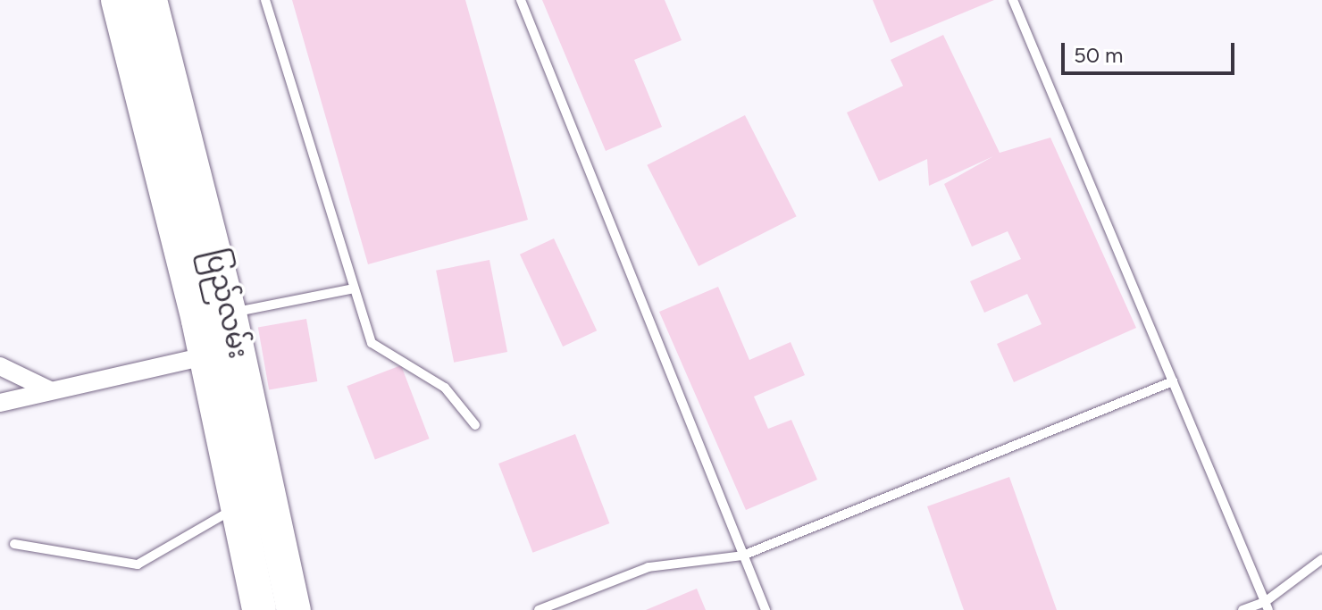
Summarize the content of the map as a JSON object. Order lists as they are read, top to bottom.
{
  "streets": {
    "highway": ["ပြည်လမ်း"]
  },
  "scale_bar": "50 m"
}
